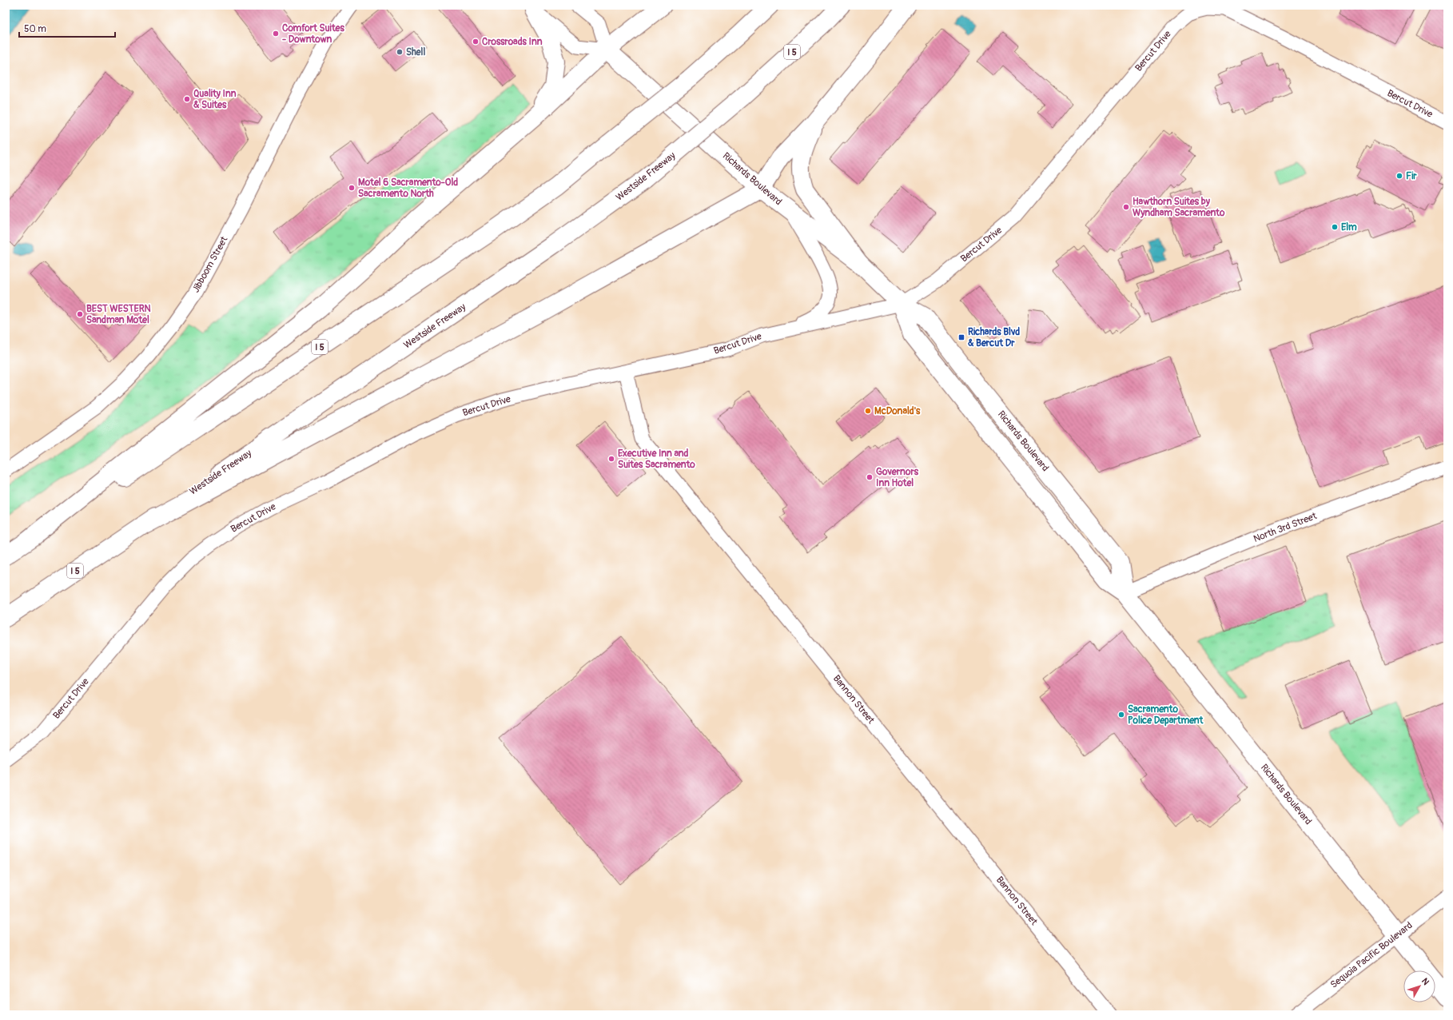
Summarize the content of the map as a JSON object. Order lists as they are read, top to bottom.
{
  "streets": {
    "main road": ["I 5", "Westside Freeway", "Richards Boulevard"],
    "street": [
      "Bercut Drive",
      "Jibboom Street",
      "North 3rd Street",
      "Bannon Street",
      "Sequoia Pacific Boulevard"
    ]
  },
  "crossings": [
    ["Bercut Drive", "Richards Boulevard"],
    ["Bercut Drive", "Bannon Street"],
    ["Richards Boulevard", "North 3rd Street"],
    ["Richards Boulevard", "Sequoia Pacific Boulevard"]
  ],
  "places": {
    "other": [
      "Comfort Suites - Downtown",
      "Crossroads Inn",
      "Shell",
      "Quality Inn & Suites",
      "Fir",
      "Motel 6 Sacramento-Old Sacramento North",
      "Hawthorn Suites by Wyndham Sacramento",
      "Elm",
      "BEST WESTERN Sandman Motel",
      "McDonald's",
      "Executive Inn and Suites Sacramento",
      "Governors Inn Hotel",
      "Sacramento Police Department"
    ],
    "transit": ["Richards Blvd & Bercut Dr"]
  },
  "scale_bar": "50 m",
  "north": "top right"
}
